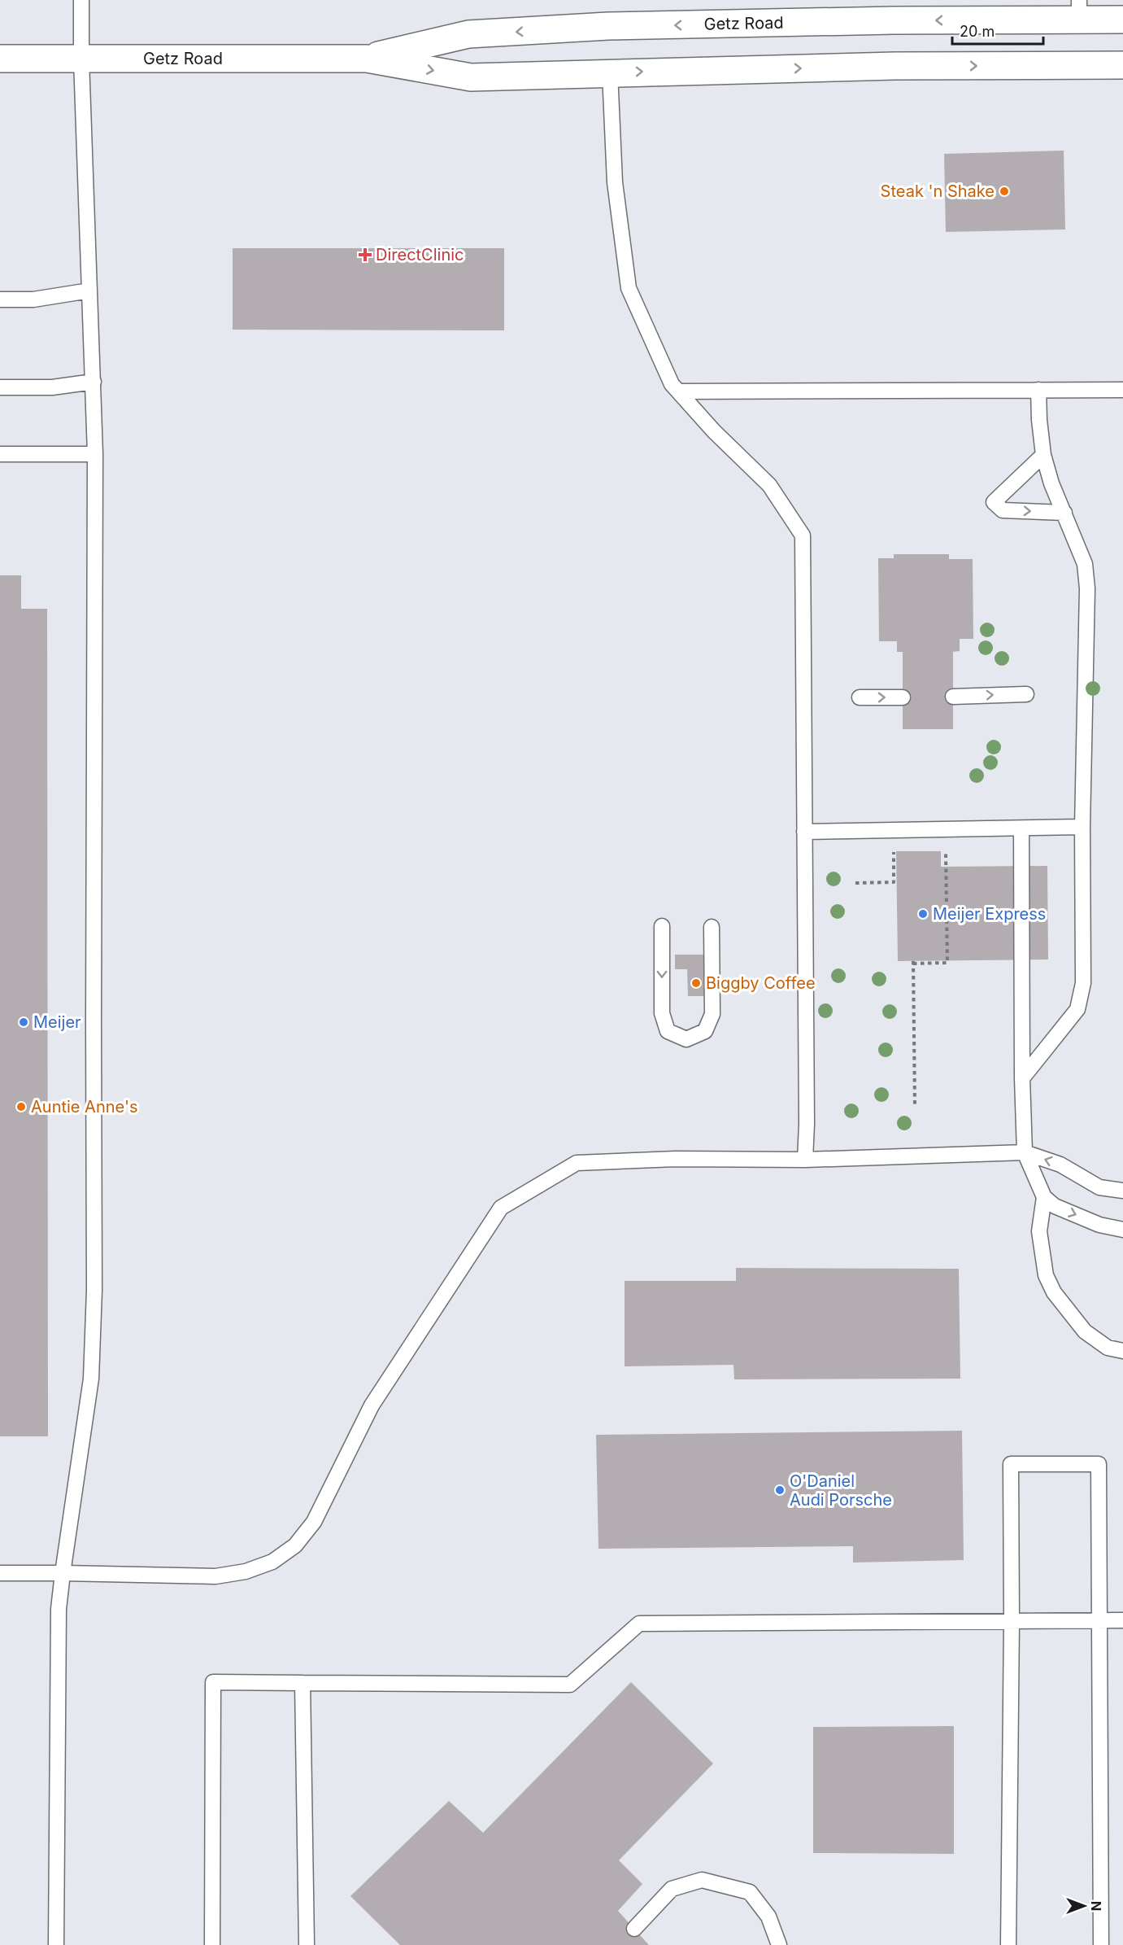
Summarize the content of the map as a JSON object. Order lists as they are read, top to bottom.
{
  "streets": {
    "street": ["Getz Road"]
  },
  "places": {
    "other": [
      "Steak 'n Shake",
      "Meijer Express",
      "Biggby Coffee",
      "Meijer",
      "Auntie Anne's",
      "O'Daniel Audi Porsche"
    ],
    "health": ["DirectClinic"]
  },
  "scale_bar": "20 m",
  "north": "right"
}
